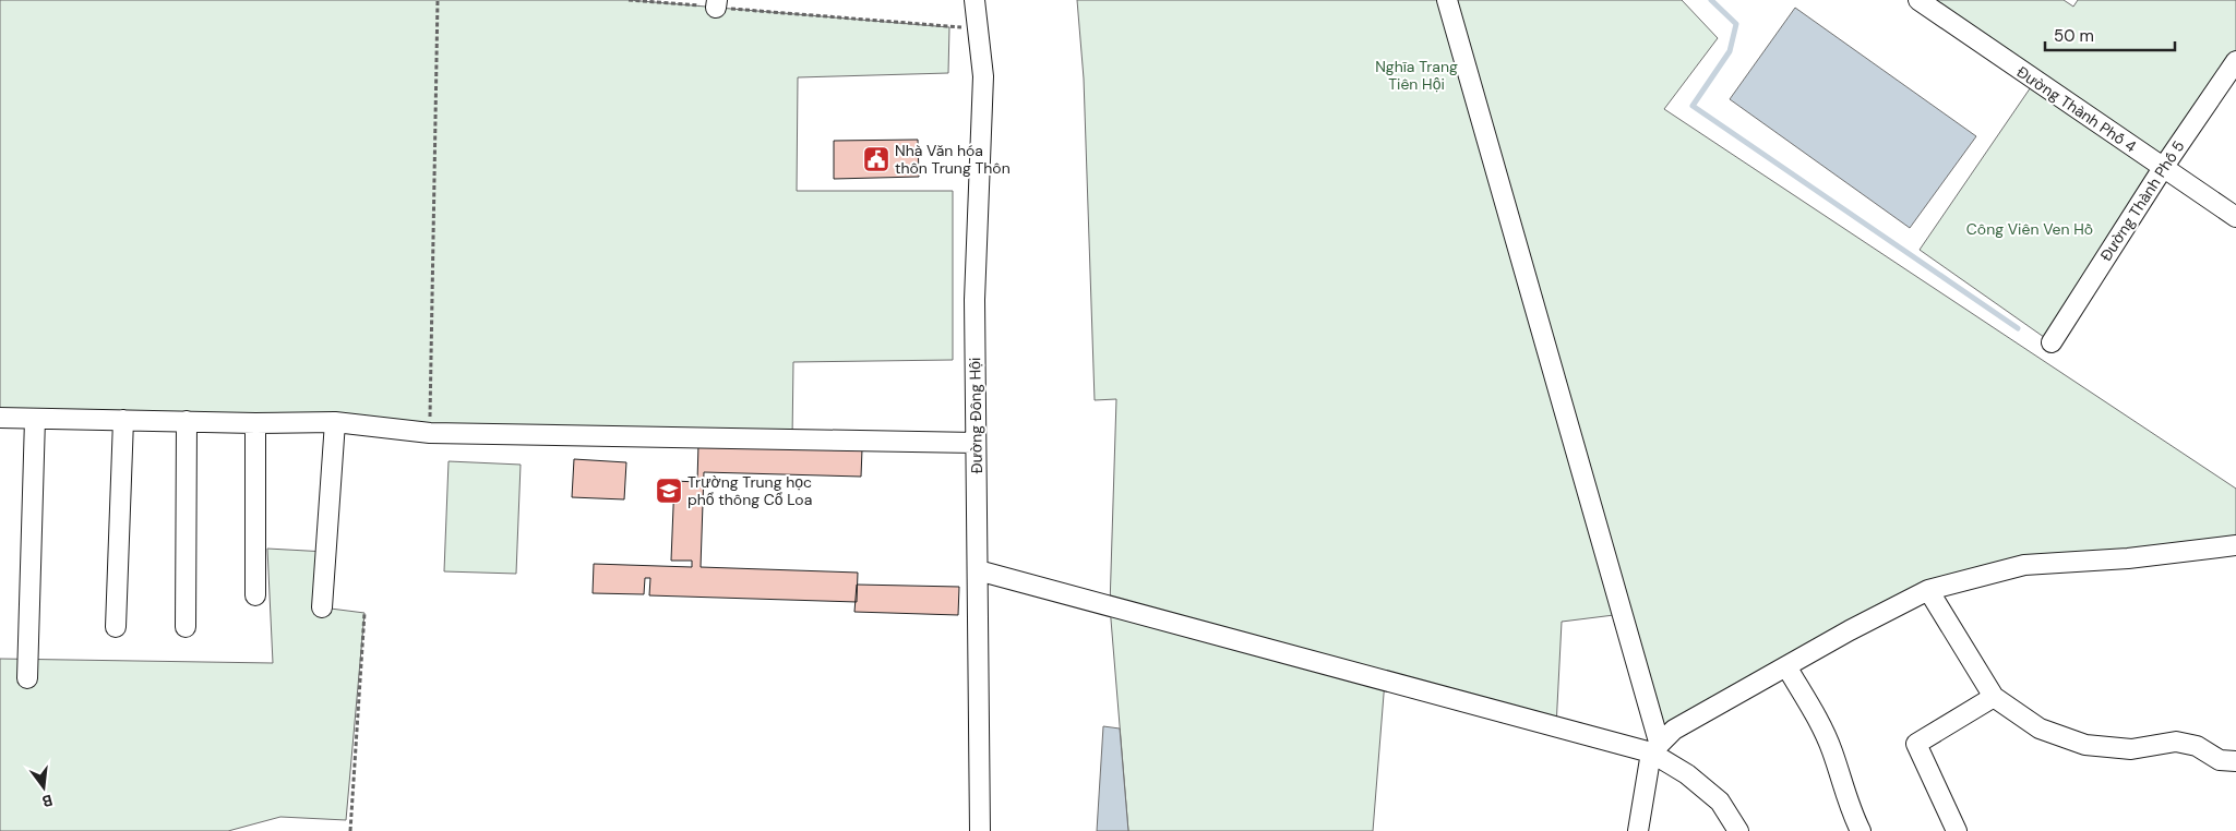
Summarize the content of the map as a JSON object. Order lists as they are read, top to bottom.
{
  "streets": {
    "street": ["Đường Thành Phố 4", "Đường Thành Phố 5", "Đường Đông Hội"]
  },
  "crossings": [
    ["Đường Thành Phố 4", "Đường Thành Phố 5"]
  ],
  "parks": ["Nghĩa Trang Tiên Hội", "Công Viên Ven Hồ"],
  "places": {
    "public building": ["Nhà Văn hóa thôn Trung Thôn"],
    "school or university": ["Trường Trung học phổ thông Cổ Loa"]
  },
  "scale_bar": "50 m",
  "north": "bottom"
}
